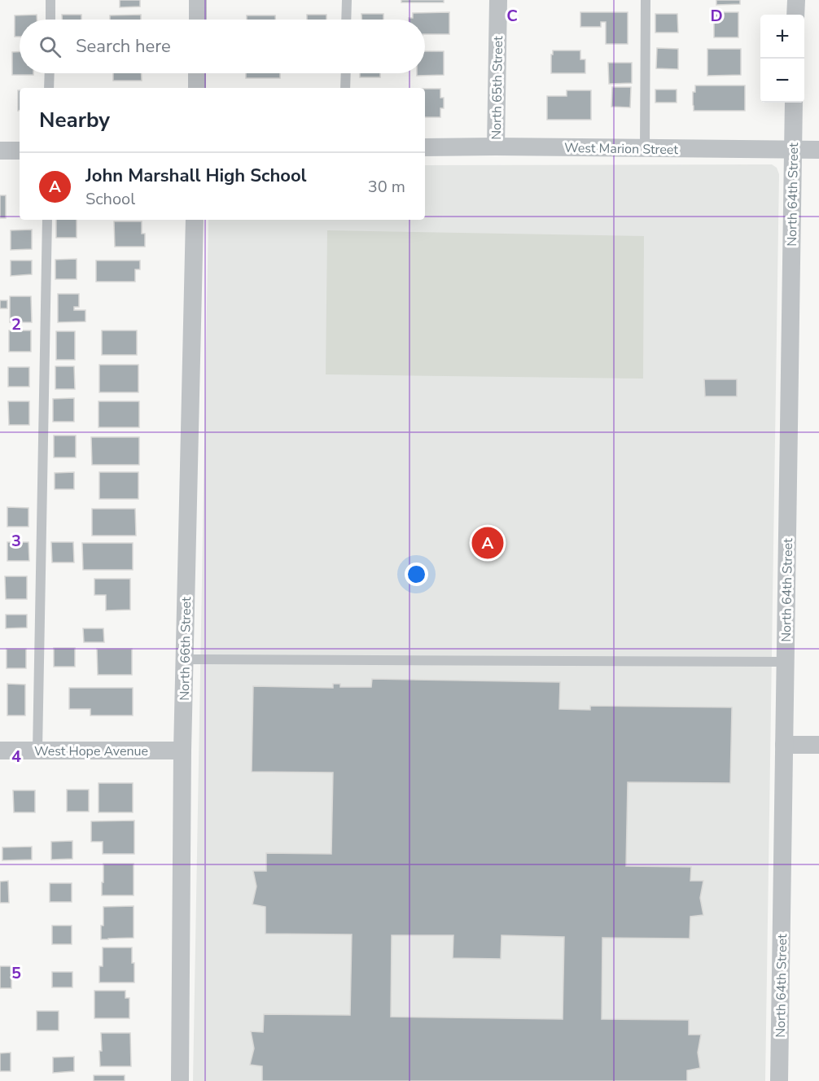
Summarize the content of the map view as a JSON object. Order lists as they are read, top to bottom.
{
  "streets": {
    "street": [
      "North 65th Street",
      "West Marion Street",
      "North 64th Street",
      "North 66th Street",
      "West Hope Avenue"
    ]
  },
  "crossings": [
    ["North 65th Street", "West Marion Street"],
    ["West Marion Street", "North 64th Street"],
    ["North 66th Street", "West Hope Avenue"]
  ],
  "page": {
    "map_buttons": ["+", "−"],
    "search": "Search here",
    "heading": "Nearby",
    "list": [
      {
        "mark": "A",
        "name": "John Marshall High School",
        "note": "School",
        "value": "30 m"
      }
    ],
    "pins": "A"
  },
  "grid": {
    "columns": ["C", "D"],
    "rows": [
      "2",
      "3",
      "4",
      "5"
    ]
  }
}
